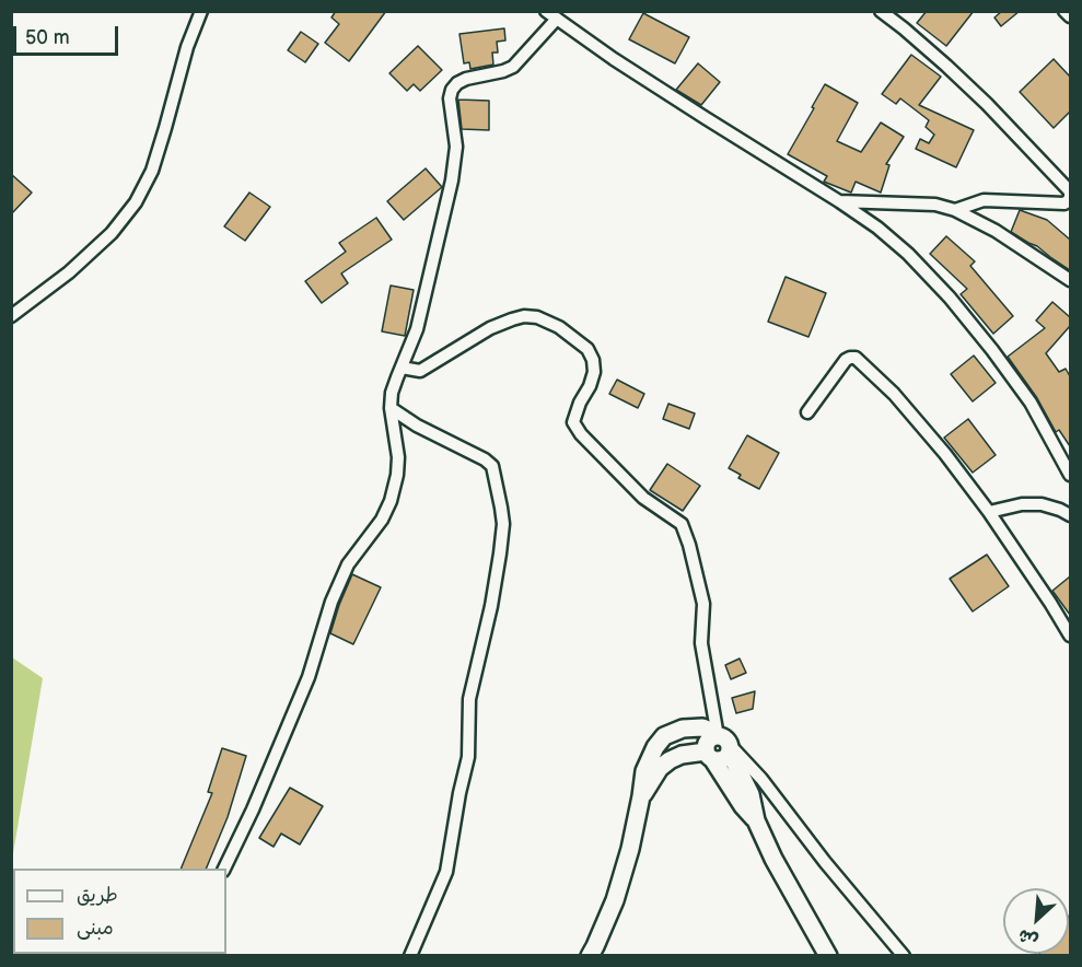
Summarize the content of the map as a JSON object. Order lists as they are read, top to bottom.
{
  "legend": ["طريق", "مبنى"],
  "scale_bar": "50 m",
  "north": "bottom left"
}
